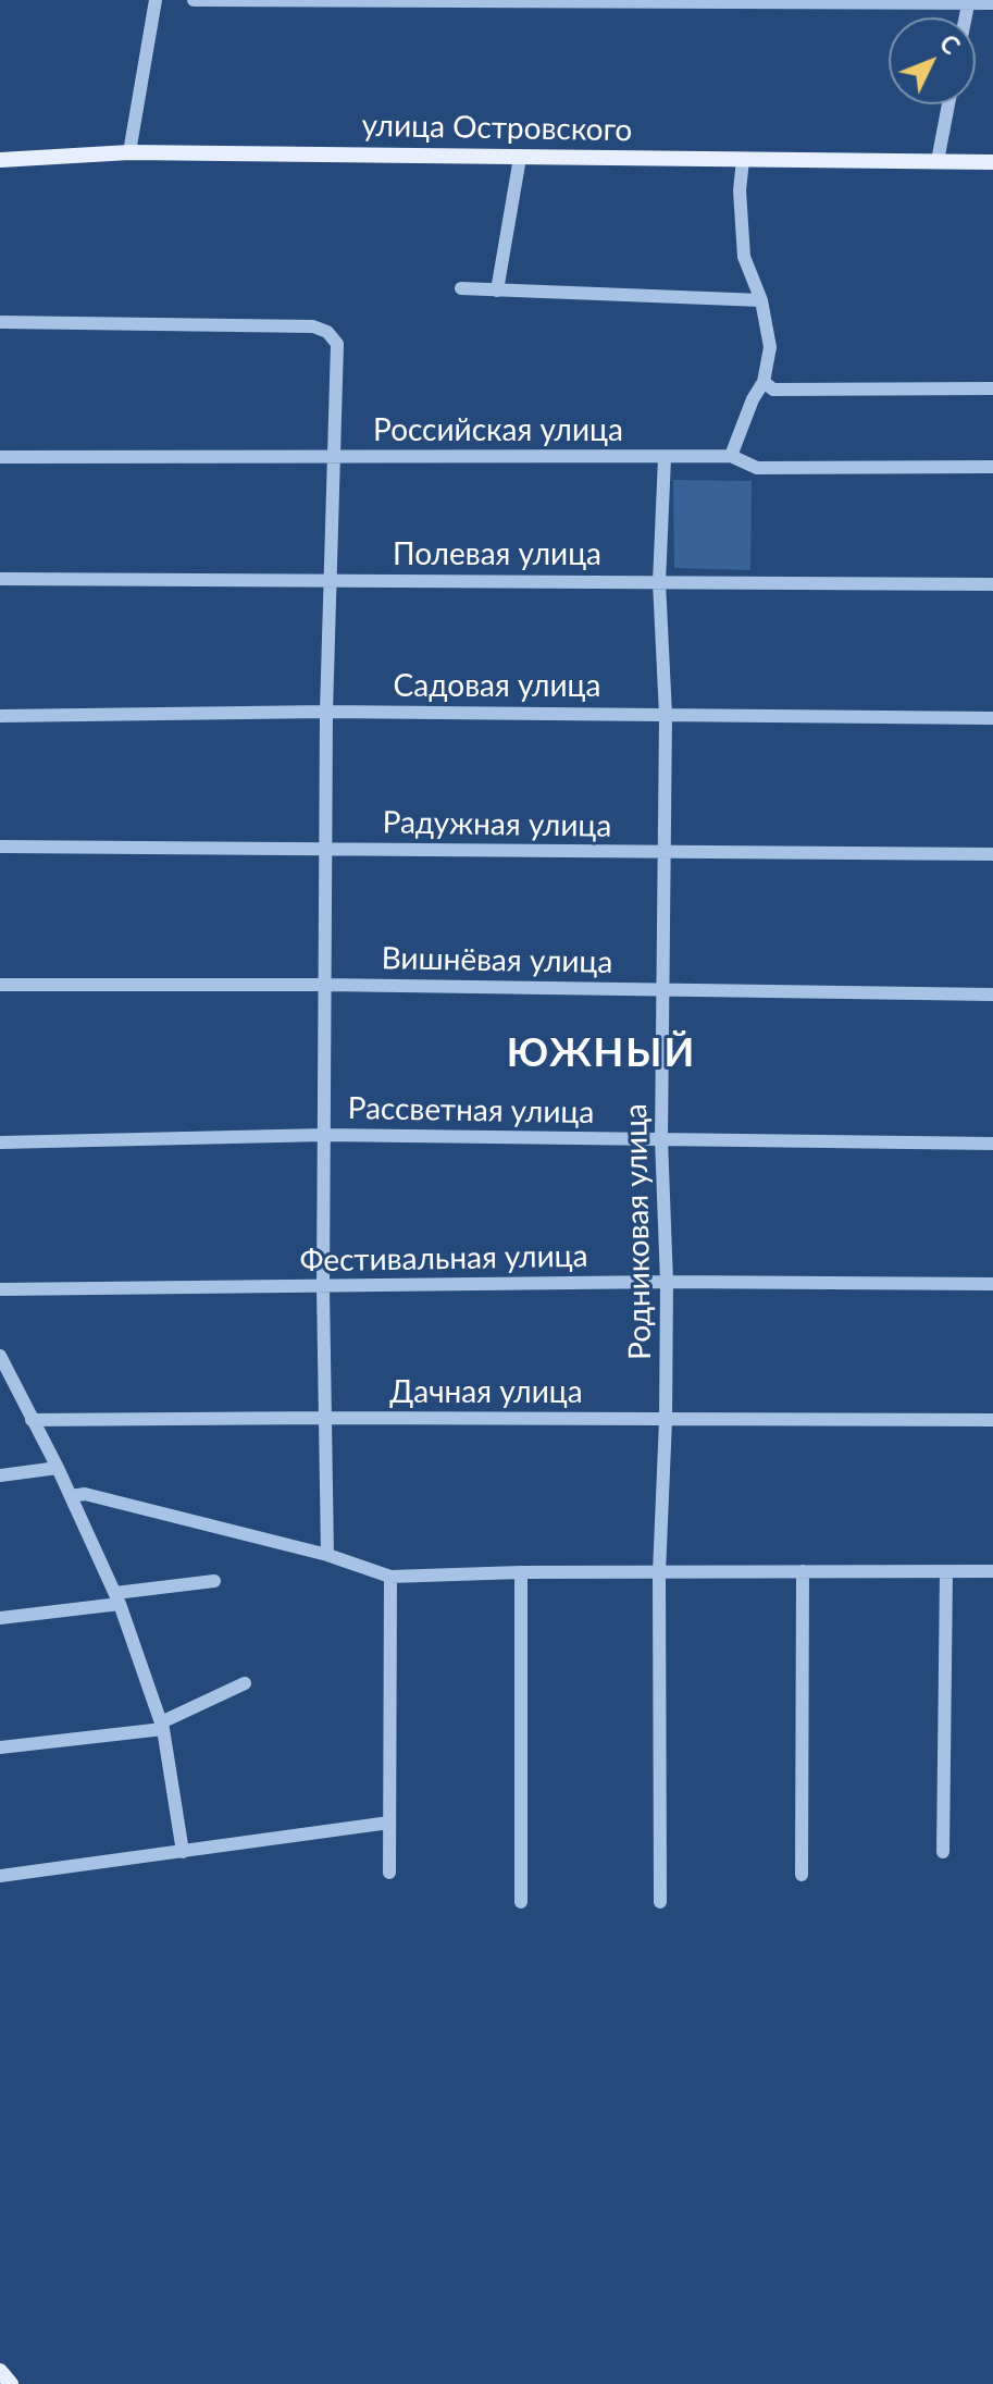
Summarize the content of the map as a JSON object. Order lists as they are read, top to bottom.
{
  "streets": {
    "main road": ["улица Островского"],
    "street": [
      "Российская улица",
      "Полевая улица",
      "Садовая улица",
      "Радужная улица",
      "Вишнёвая улица",
      "Рассветная улица",
      "Родниковая улица",
      "Фестивальная улица",
      "Дачная улица"
    ]
  },
  "crossings": [
    ["Российская улица", "Родниковая улица"],
    ["Полевая улица", "Родниковая улица"],
    ["Садовая улица", "Родниковая улица"],
    ["Радужная улица", "Родниковая улица"],
    ["Вишнёвая улица", "Родниковая улица"],
    ["Рассветная улица", "Родниковая улица"],
    ["Родниковая улица", "Фестивальная улица"],
    ["Родниковая улица", "Дачная улица"]
  ],
  "districts": ["ЮЖНЫЙ"],
  "north": "top right"
}
